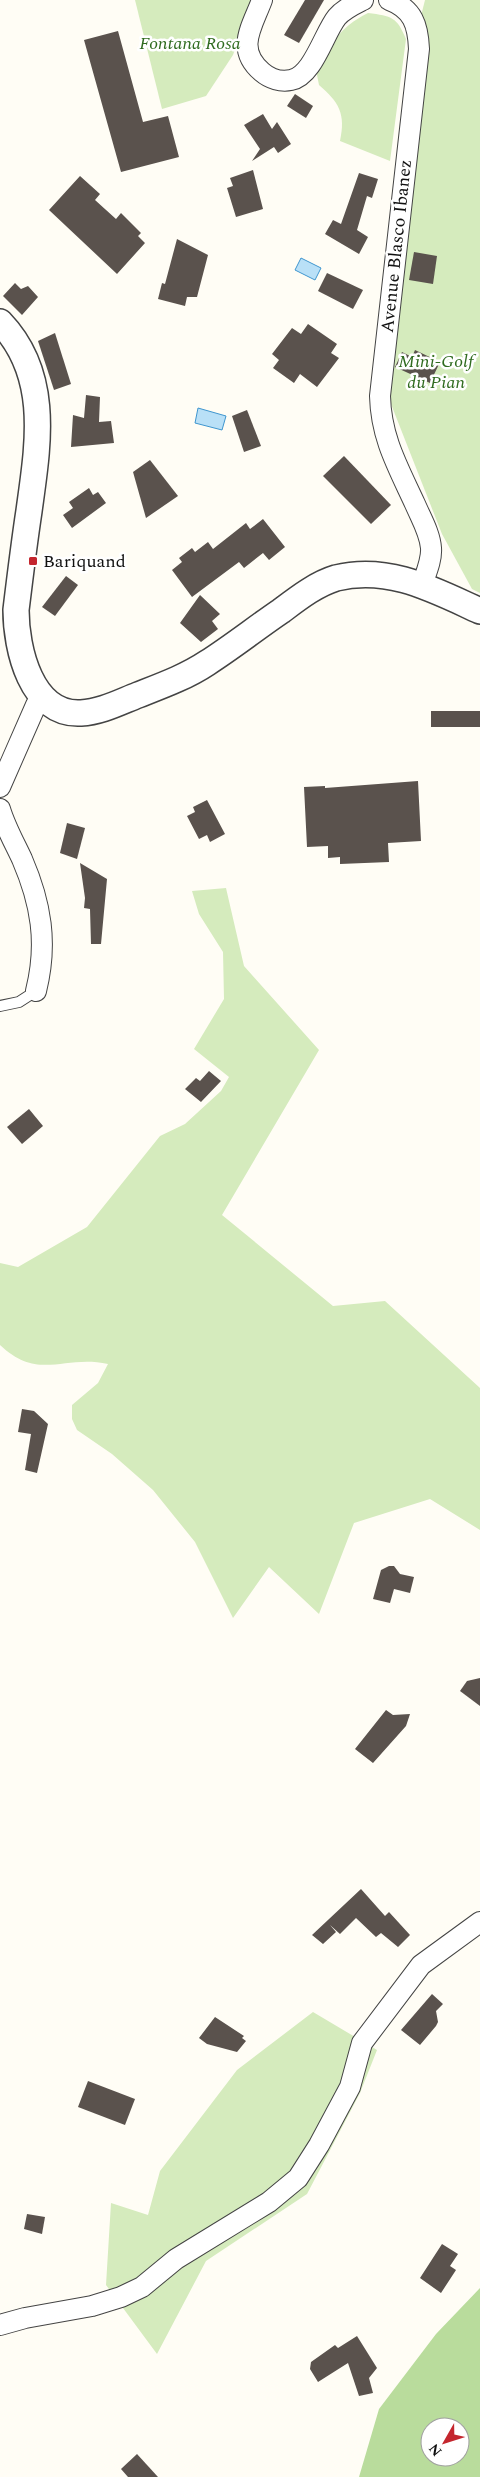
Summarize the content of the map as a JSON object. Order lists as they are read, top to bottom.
{
  "streets": {
    "street": ["Avenue Blasco Ibanez"]
  },
  "parks": ["Fontana Rosa", "Mini-Golf du Pian"],
  "places": {
    "transit": ["Bariquand"]
  },
  "north": "bottom left"
}
